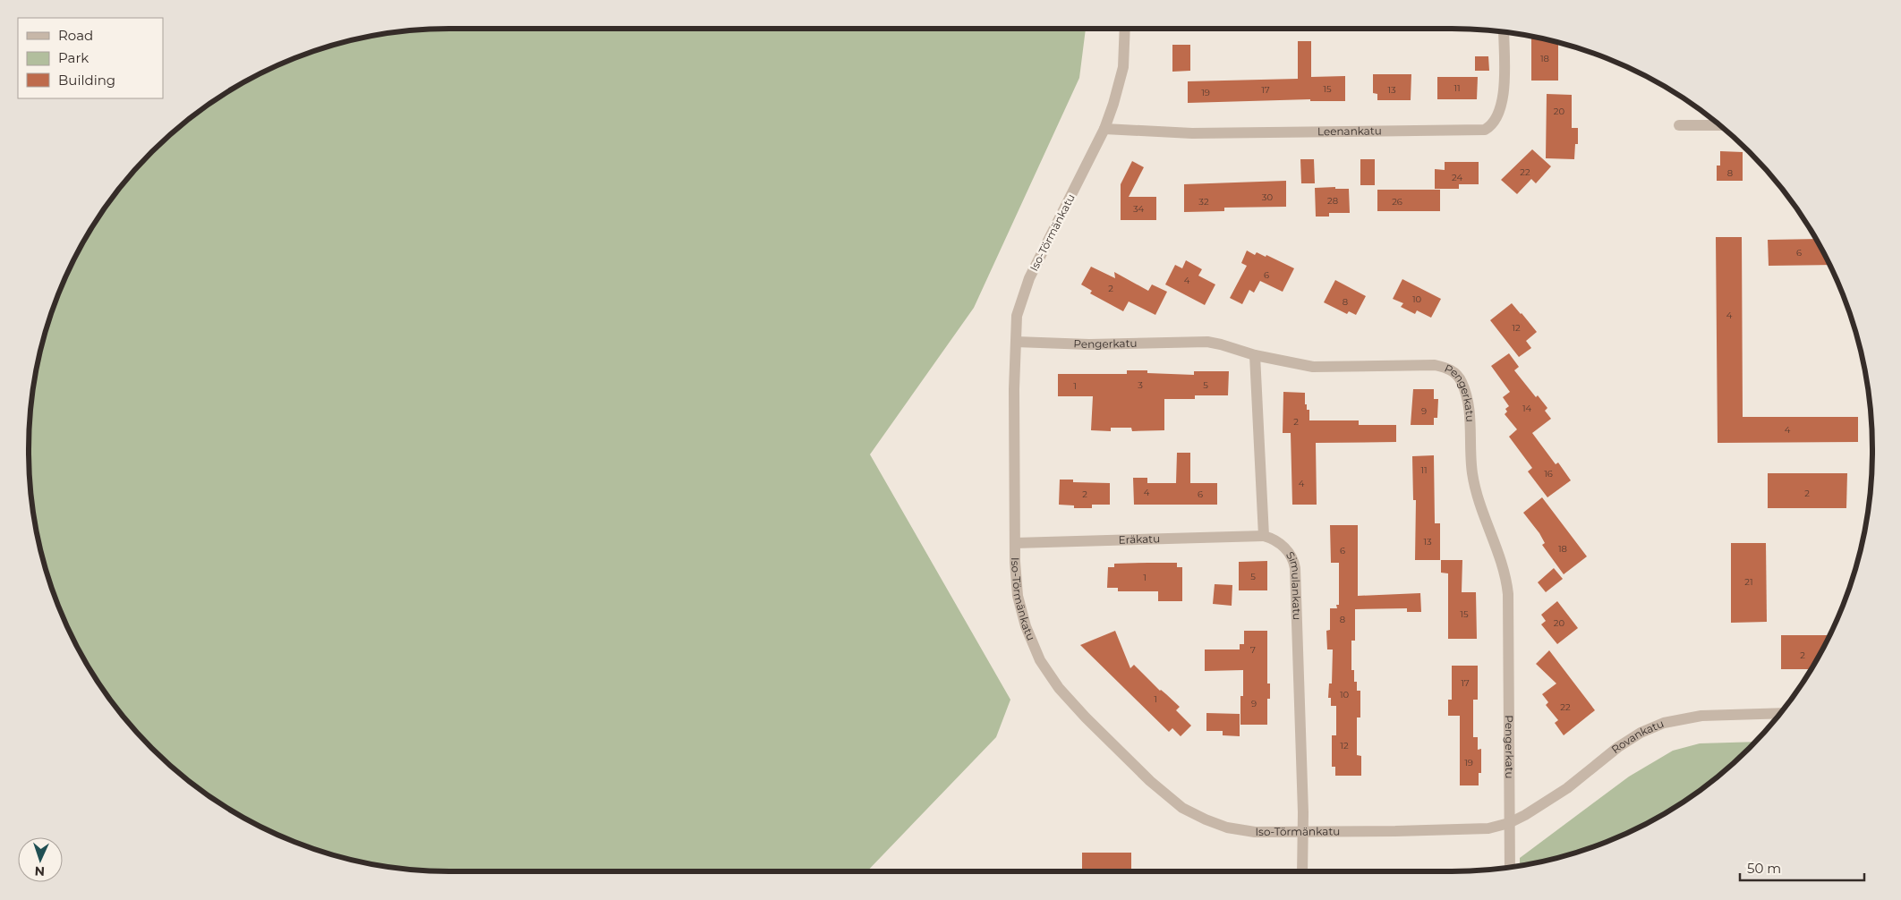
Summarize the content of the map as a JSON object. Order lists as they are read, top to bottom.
{
  "streets": {
    "street": [
      "Leenankatu",
      "Iso-Törmänkatu",
      "Pengerkatu",
      "Eräkatu",
      "Simulankatu",
      "Rovankatu"
    ]
  },
  "crossings": [
    ["Leenankatu", "Iso-Törmänkatu"],
    ["Iso-Törmänkatu", "Pengerkatu"],
    ["Iso-Törmänkatu", "Eräkatu"],
    ["Iso-Törmänkatu", "Simulankatu"],
    ["Iso-Törmänkatu", "Rovankatu"],
    ["Pengerkatu", "Rovankatu"],
    ["Eräkatu", "Simulankatu"]
  ],
  "house_numbers": [
    "18",
    "11",
    "15",
    "17",
    "13",
    "19",
    "20",
    "22",
    "8",
    "24",
    "30",
    "28",
    "32",
    "26",
    "34",
    "6",
    "6",
    "4",
    "2",
    "10",
    "8",
    "4",
    "12",
    "3",
    "5",
    "1",
    "14",
    "9",
    "2",
    "4",
    "11",
    "16",
    "4",
    "4",
    "2",
    "2",
    "6",
    "13",
    "18",
    "6",
    "5",
    "1",
    "21",
    "15",
    "8",
    "20",
    "7",
    "2",
    "17",
    "10",
    "1",
    "9",
    "22",
    "12",
    "19"
  ],
  "legend": ["Road", "Park", "Building"],
  "scale_bar": "50 m",
  "north": "bottom"
}
